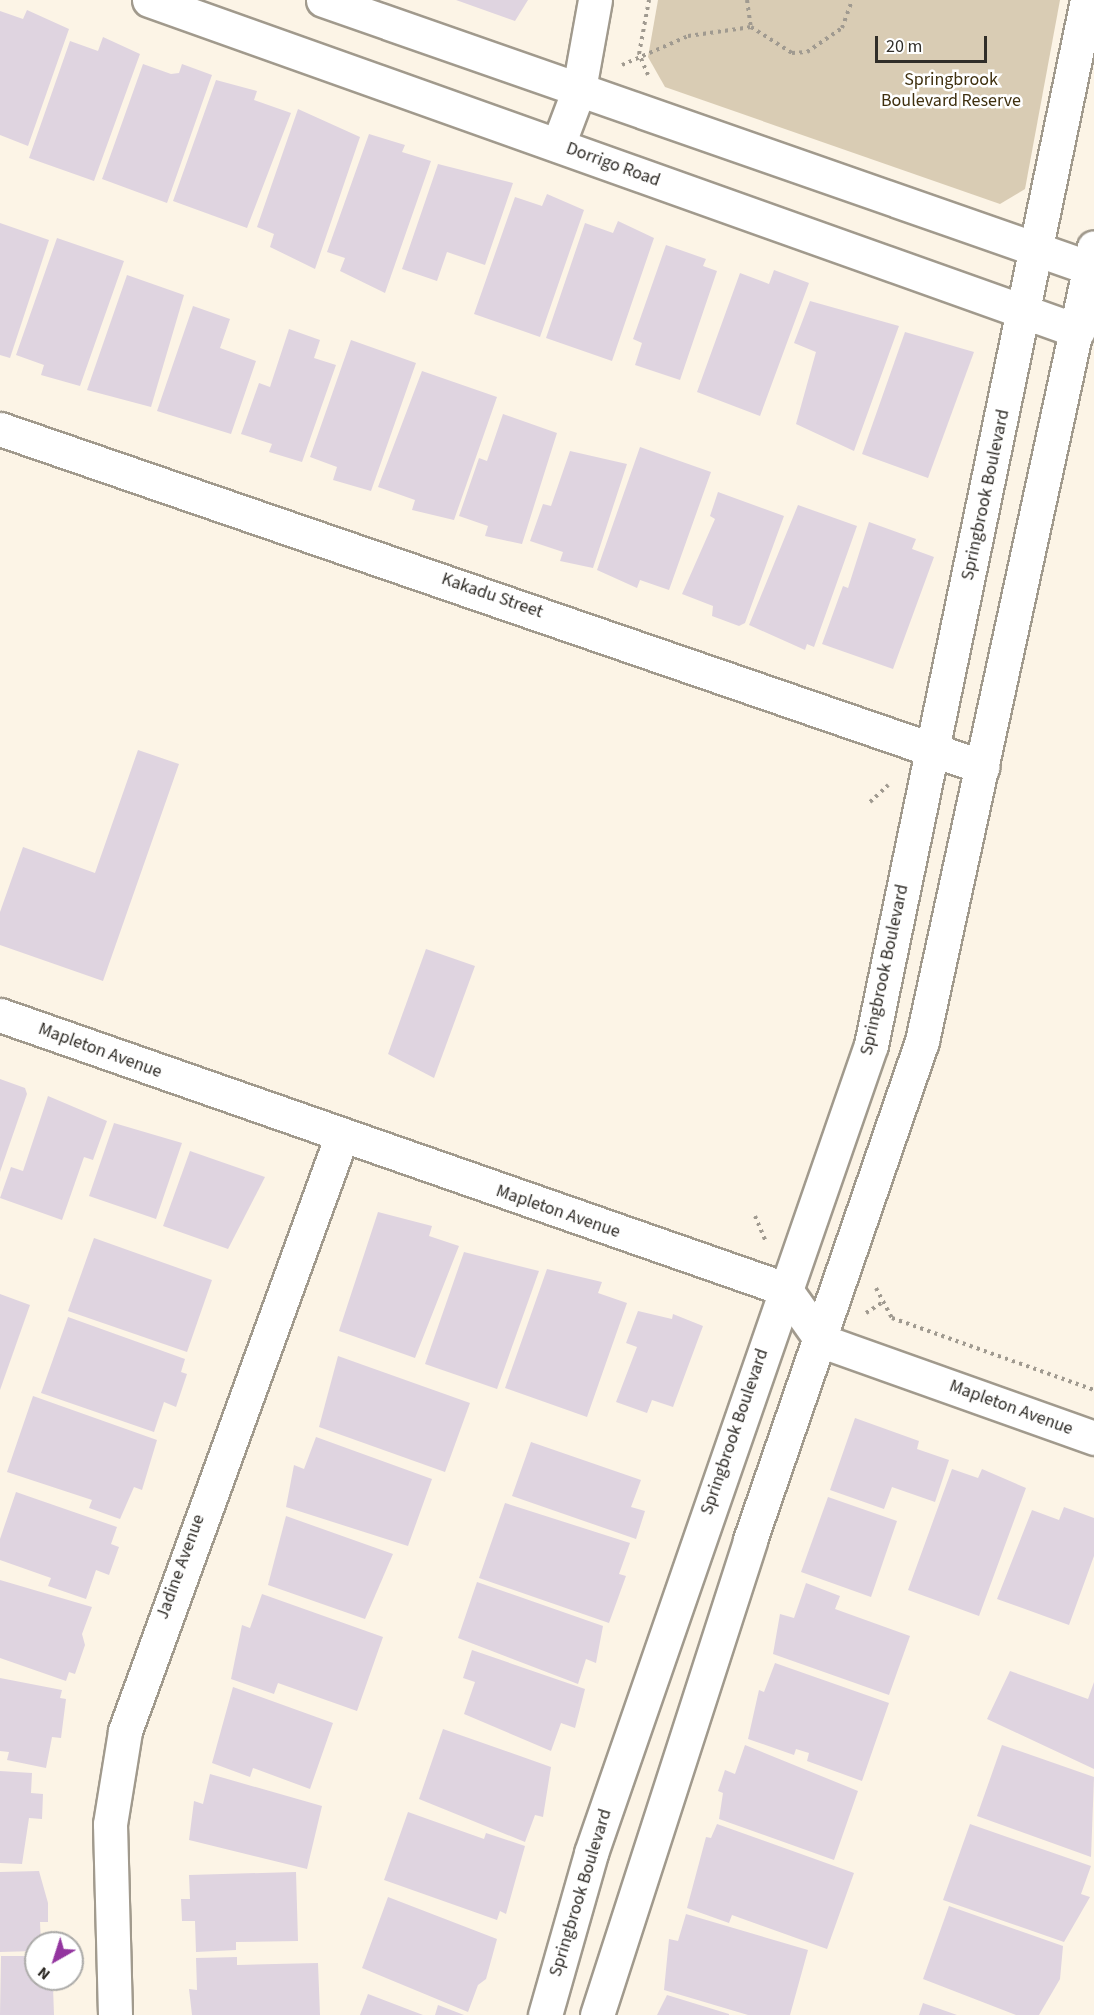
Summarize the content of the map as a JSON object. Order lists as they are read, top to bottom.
{
  "streets": {
    "street": [
      "Dorrigo Road",
      "Springbrook Boulevard",
      "Kakadu Street",
      "Mapleton Avenue",
      "Jadine Avenue"
    ]
  },
  "crossings": [
    ["Dorrigo Road", "Springbrook Boulevard"],
    ["Springbrook Boulevard", "Kakadu Street"],
    ["Springbrook Boulevard", "Mapleton Avenue"],
    ["Mapleton Avenue", "Jadine Avenue"]
  ],
  "parks": ["Springbrook Boulevard Reserve"],
  "scale_bar": "20 m",
  "north": "bottom left"
}
